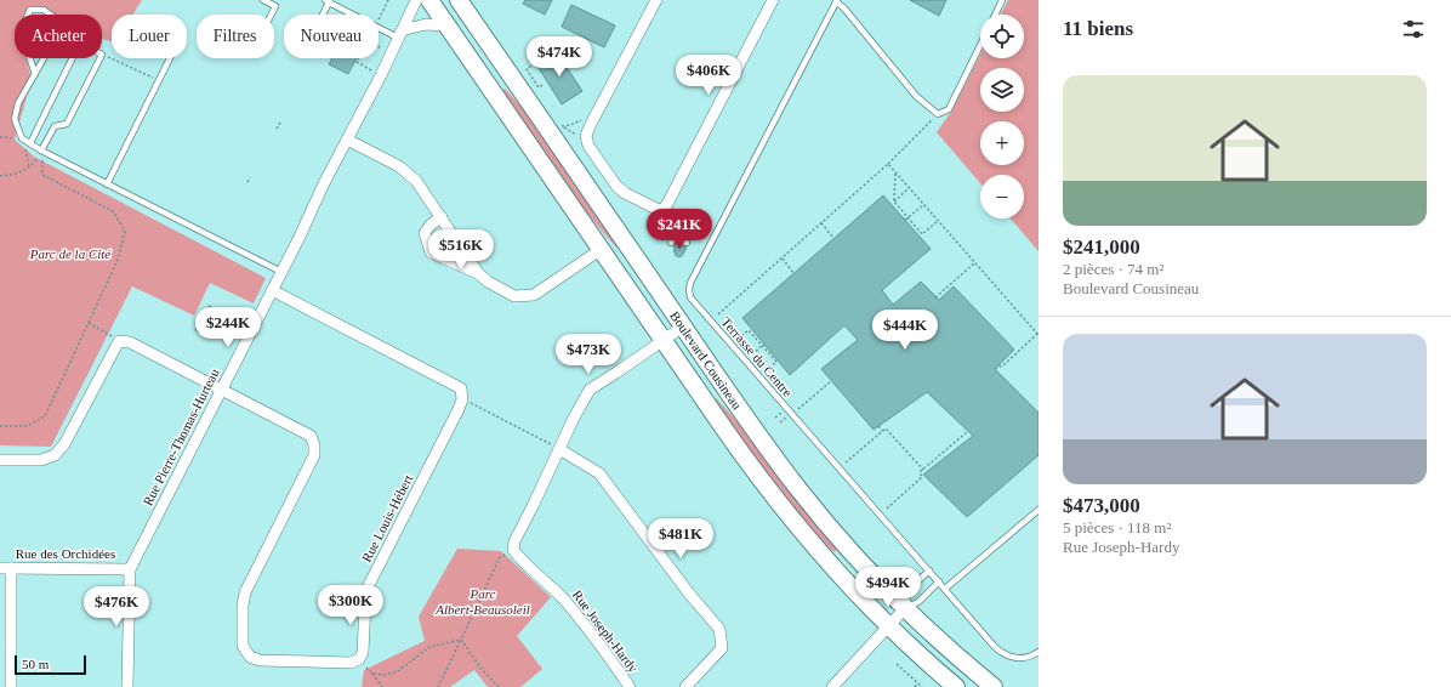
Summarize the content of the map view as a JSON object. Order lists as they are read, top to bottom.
{
  "streets": {
    "main road": ["Boulevard Cousineau"],
    "street": [
      "Rue Pierre-Thomas-Hurteau",
      "Rue Louis-Hébert",
      "Rue des Orchidées",
      "Rue Joseph-Hardy"
    ],
    "lane": ["Terrasse du Centre"]
  },
  "crossings": [
    ["Rue Pierre-Thomas-Hurteau", "Rue des Orchidées"]
  ],
  "parks": ["Parc de la Cité", "Parc Albert-Beausoleil"],
  "scale_bar": "50 m",
  "page": {
    "heading": "11 biens",
    "map_buttons": ["+", "−"],
    "chip": [
      "Acheter",
      "Louer",
      "Filtres",
      "Nouveau"
    ],
    "price": [
      "$474K",
      "$406K",
      "$241K",
      "$516K",
      "$244K",
      "$444K",
      "$473K",
      "$481K",
      "$494K",
      "$300K",
      "$476K"
    ],
    "list": [
      {
        "name": "$241,000",
        "note": "2 pièces · 74 m² · Boulevard Cousineau"
      },
      {
        "name": "$473,000",
        "note": "5 pièces · 118 m² · Rue Joseph-Hardy"
      }
    ],
    "scale": "50 m"
  }
}
